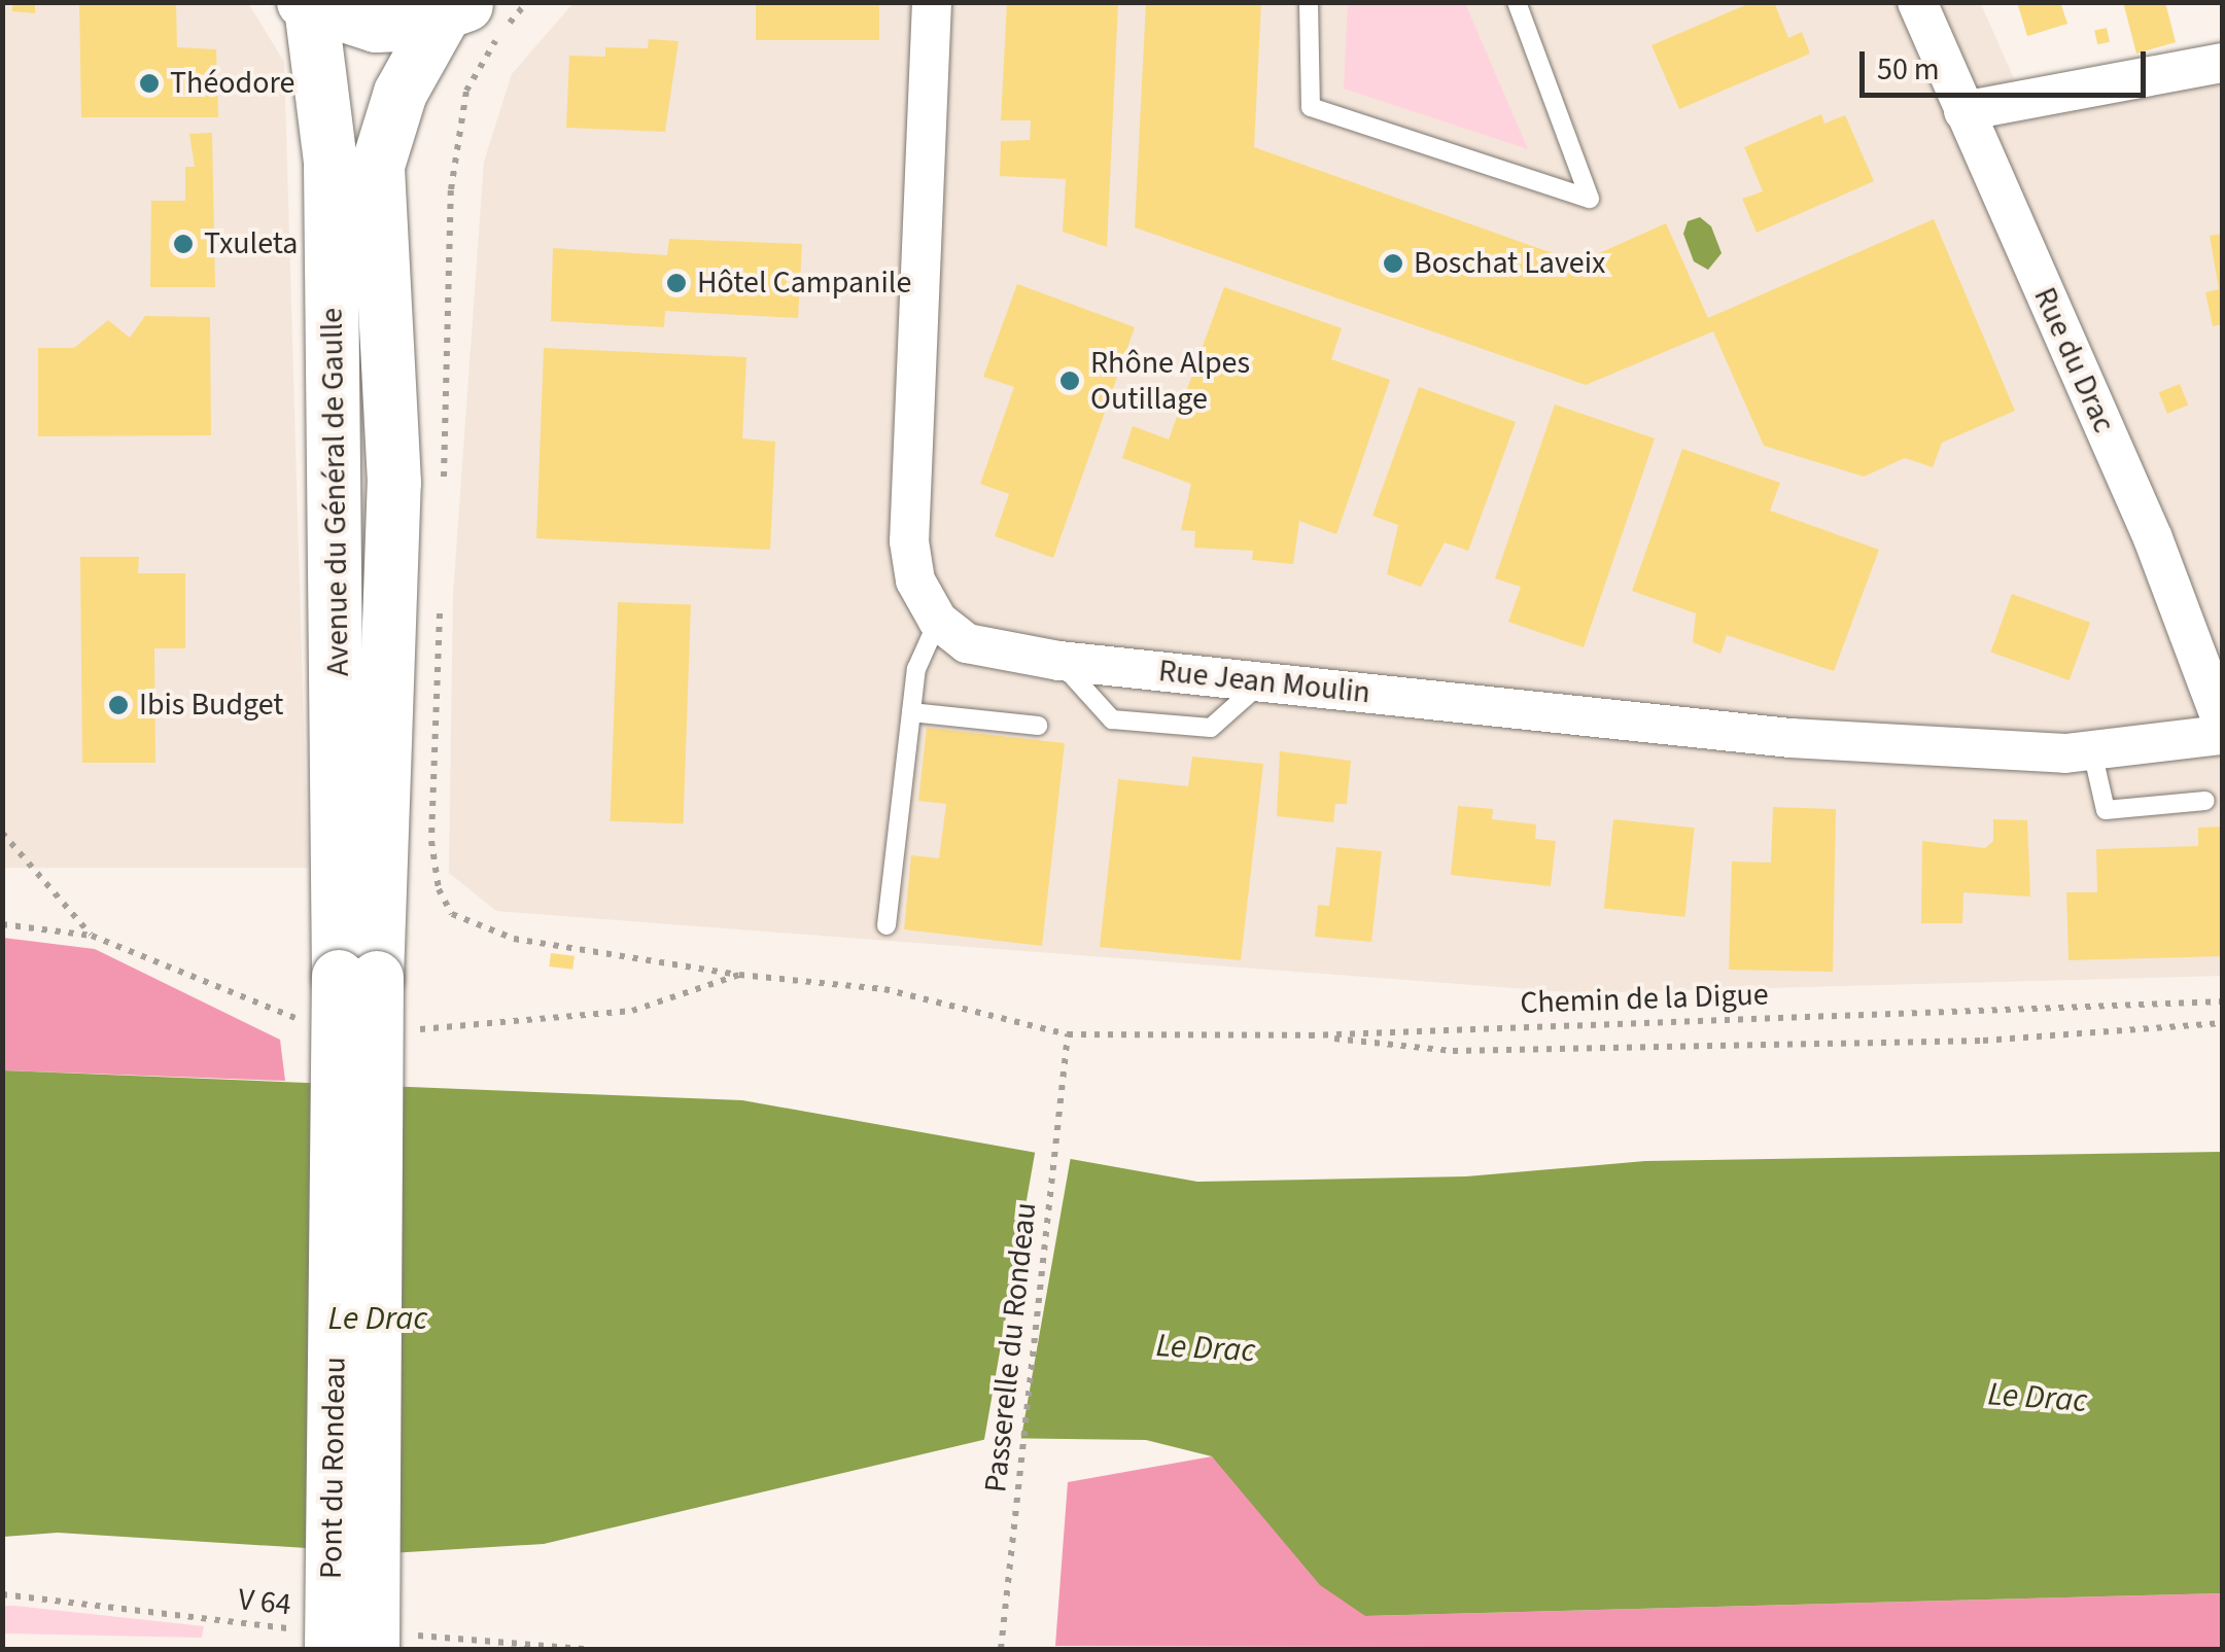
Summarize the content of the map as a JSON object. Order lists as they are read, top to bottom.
{
  "streets": {
    "main road": ["Avenue du Général de Gaulle", "Pont du Rondeau"],
    "street": ["Rue du Drac", "Rue Jean Moulin"],
    "path": ["Chemin de la Digue", "Passerelle du Rondeau", "V 64"]
  },
  "crossings": [
    ["Avenue du Général de Gaulle", "Pont du Rondeau"],
    ["Chemin de la Digue", "Passerelle du Rondeau"],
    ["Pont du Rondeau", "V 64"]
  ],
  "water": ["Le Drac"],
  "places": [
    "Théodore",
    "Txuleta",
    "Boschat Laveix",
    "Hôtel Campanile",
    "Rhône Alpes Outillage",
    "Ibis Budget"
  ],
  "scale_bar": "50 m"
}
